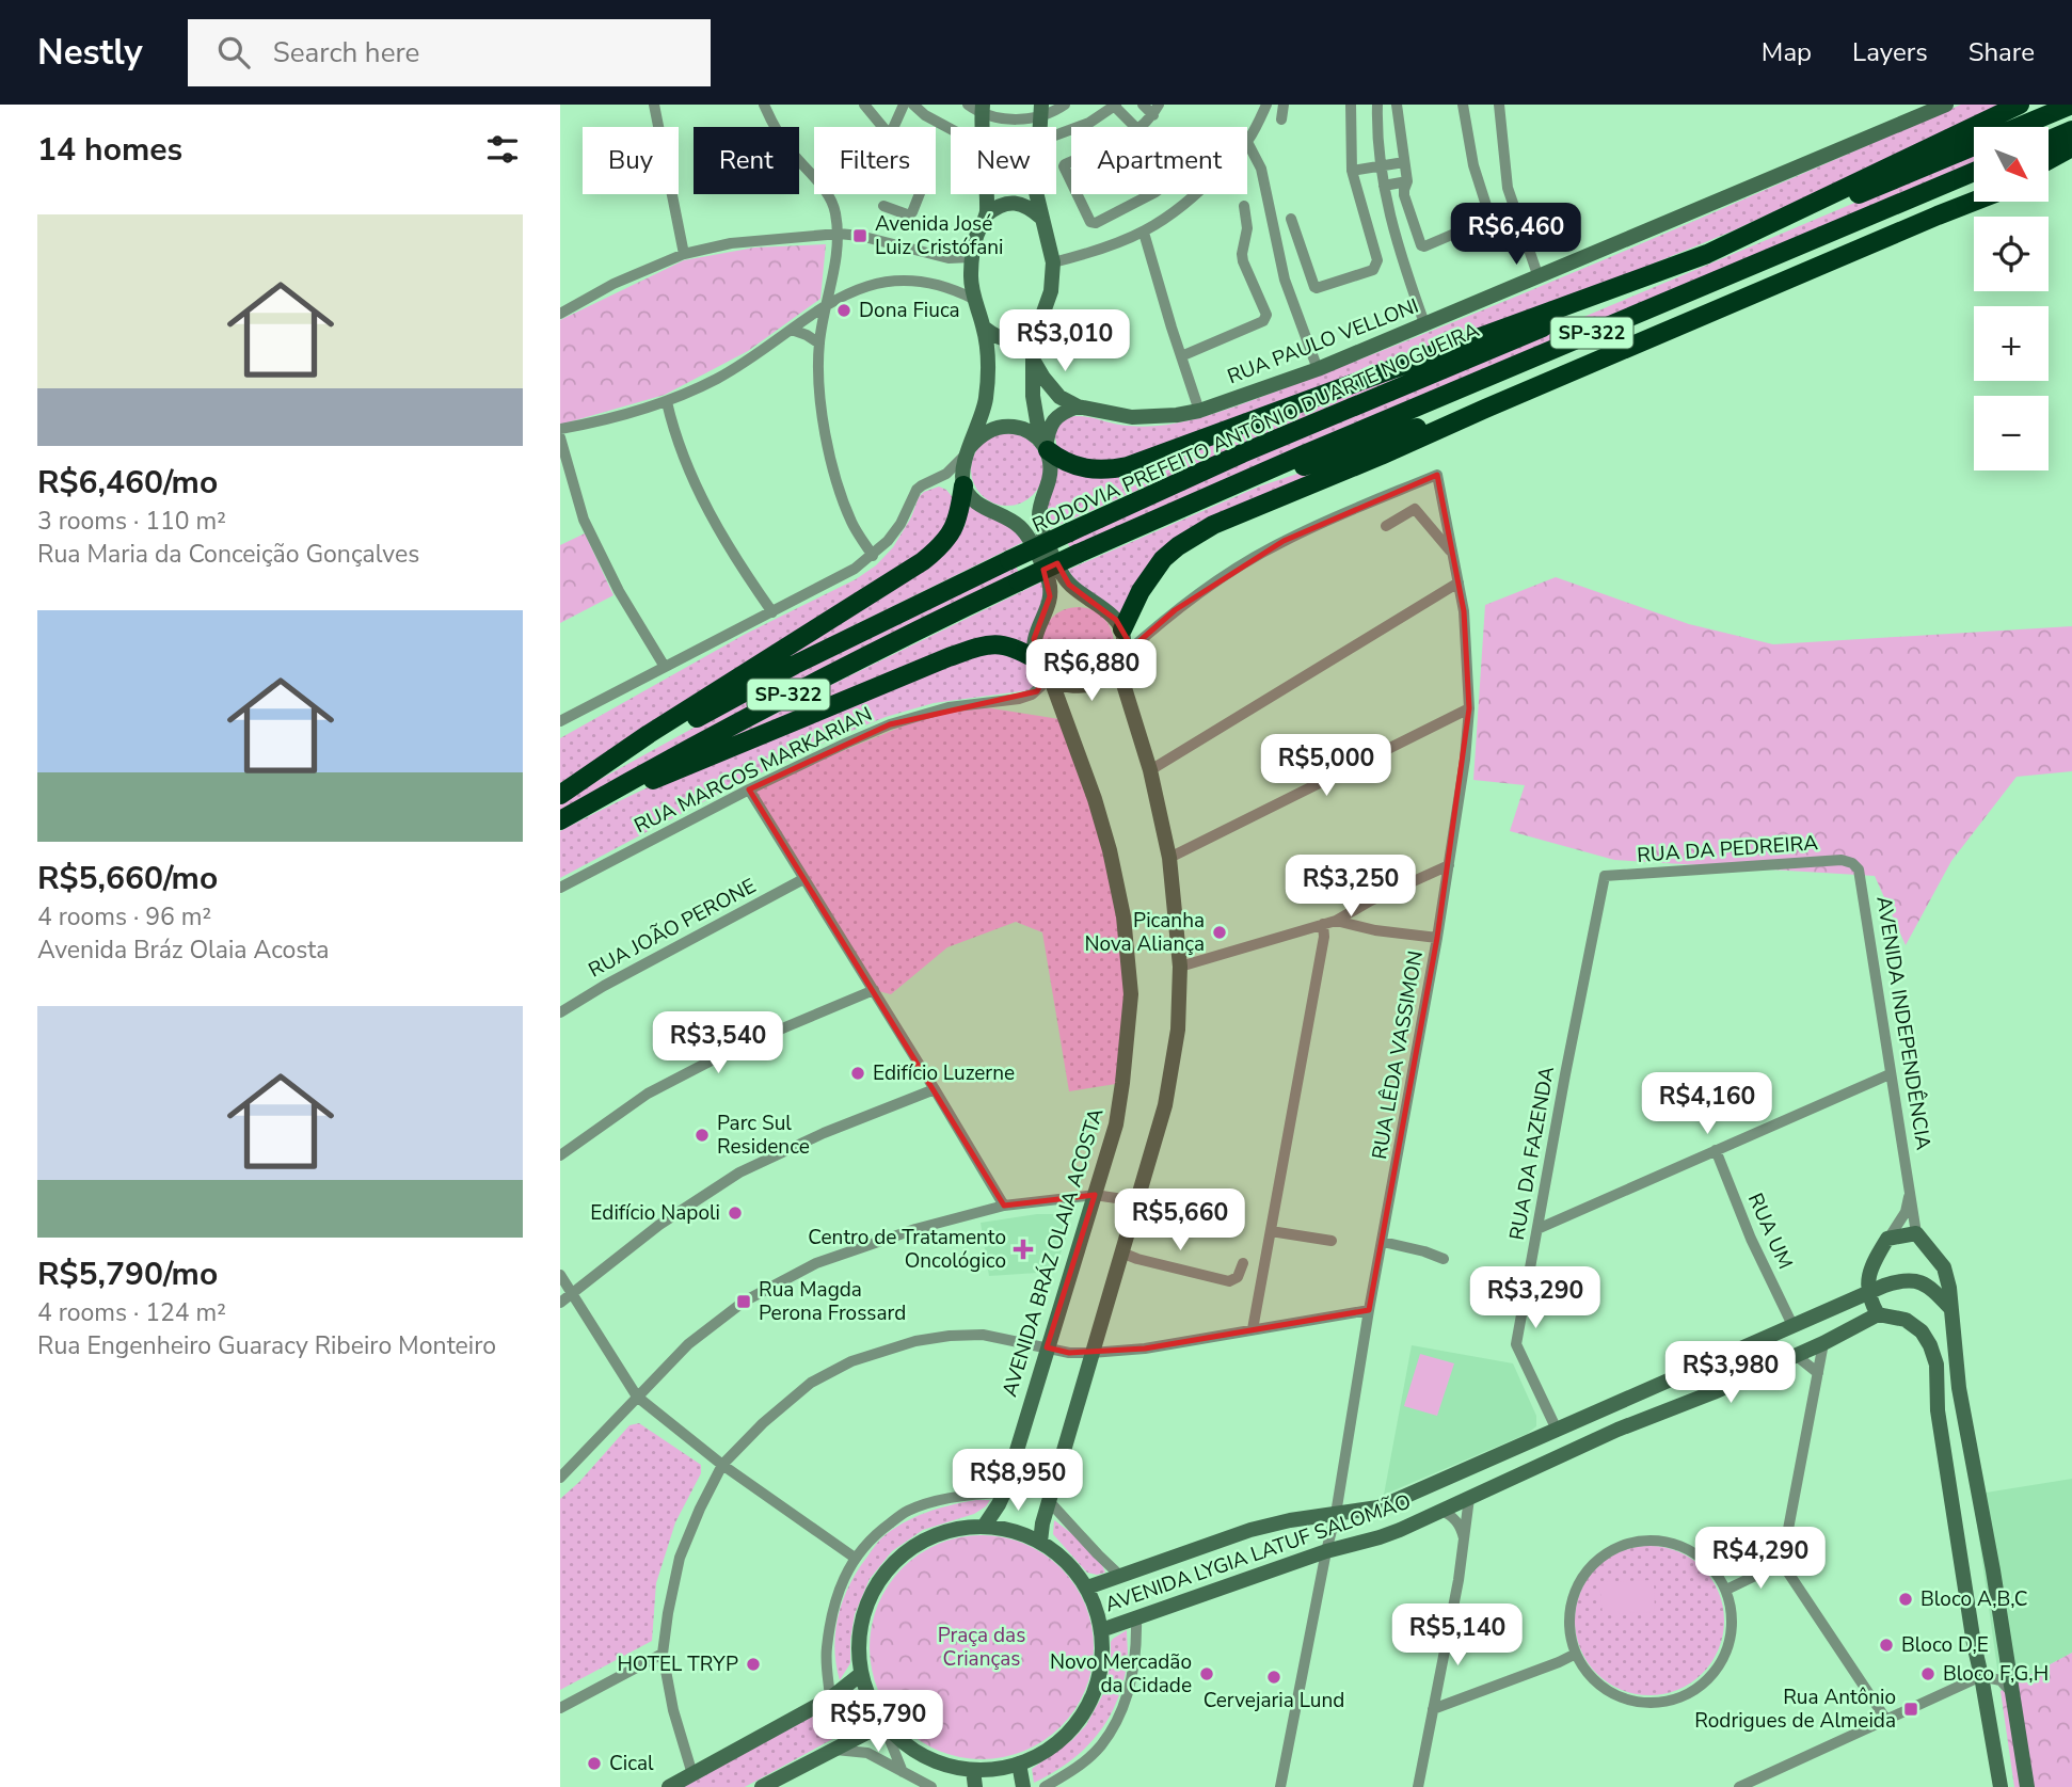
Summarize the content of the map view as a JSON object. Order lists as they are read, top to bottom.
{
  "streets": {
    "highway": ["SP-322", "RODOVIA PREFEITO ANTÔNIO DUARTE NOGUEIRA"],
    "main road": ["RUA PAULO VELLONI", "AVENIDA BRÁZ OLAIA ACOSTA", "AVENIDA LYGIA LATUF SALOMÃO"],
    "street": [
      "RUA MARCOS MARKARIAN",
      "RUA DA PEDREIRA",
      "RUA JOÃO PERONE",
      "AVENIDA INDEPENDÊNCIA",
      "RUA LÊDA VASSIMON",
      "RUA DA FAZENDA",
      "RUA UM"
    ]
  },
  "crossings": [
    ["RUA MARCOS MARKARIAN", "AVENIDA BRÁZ OLAIA ACOSTA"],
    ["RUA DA PEDREIRA", "AVENIDA INDEPENDÊNCIA"],
    ["RUA DA PEDREIRA", "RUA DA FAZENDA"],
    ["RUA LÊDA VASSIMON", "AVENIDA LYGIA LATUF SALOMÃO"],
    ["RUA DA FAZENDA", "AVENIDA LYGIA LATUF SALOMÃO"],
    ["RUA UM", "AVENIDA LYGIA LATUF SALOMÃO"],
    ["AVENIDA BRÁZ OLAIA ACOSTA", "AVENIDA LYGIA LATUF SALOMÃO"]
  ],
  "parks": ["Praça das Crianças"],
  "places": {
    "transit": ["Avenida José Luiz Cristófani", "Rua Magda Perona Frossard", "Rua Antônio Rodrigues de Almeida"],
    "other": [
      "Dona Fiuca",
      "Picanha Nova Aliança",
      "Edifício Luzerne",
      "Parc Sul Residence",
      "Edifício Napoli",
      "Bloco A,B,C",
      "Bloco D,E",
      "HOTEL TRYP",
      "Novo Mercadão da Cidade",
      "Bloco F,G,H",
      "Cervejaria Lund",
      "Cical"
    ],
    "health": ["Centro de Tratamento Oncológico"]
  },
  "north": "bottom right",
  "page": {
    "header": "Nestly",
    "search": "Search here",
    "nav": ["Map", "Layers", "Share"],
    "heading": "14 homes",
    "map_buttons": ["+", "−"],
    "chip": [
      "Buy",
      "Rent",
      "Filters",
      "New",
      "Apartment"
    ],
    "list": [
      {
        "name": "R$6,460/mo",
        "note": "3 rooms · 110 m² · Rua Maria da Conceição Gonçalves"
      },
      {
        "name": "R$5,660/mo",
        "note": "4 rooms · 96 m² · Avenida Bráz Olaia Acosta"
      },
      {
        "name": "R$5,790/mo",
        "note": "4 rooms · 124 m² · Rua Engenheiro Guaracy Ribeiro Monteiro"
      }
    ],
    "price": [
      "R$6,460",
      "R$3,010",
      "R$6,880",
      "R$5,000",
      "R$3,250",
      "R$3,540",
      "R$4,160",
      "R$5,660",
      "R$3,290",
      "R$3,980",
      "R$8,950",
      "R$4,290",
      "R$5,140",
      "R$5,790"
    ]
  }
}
